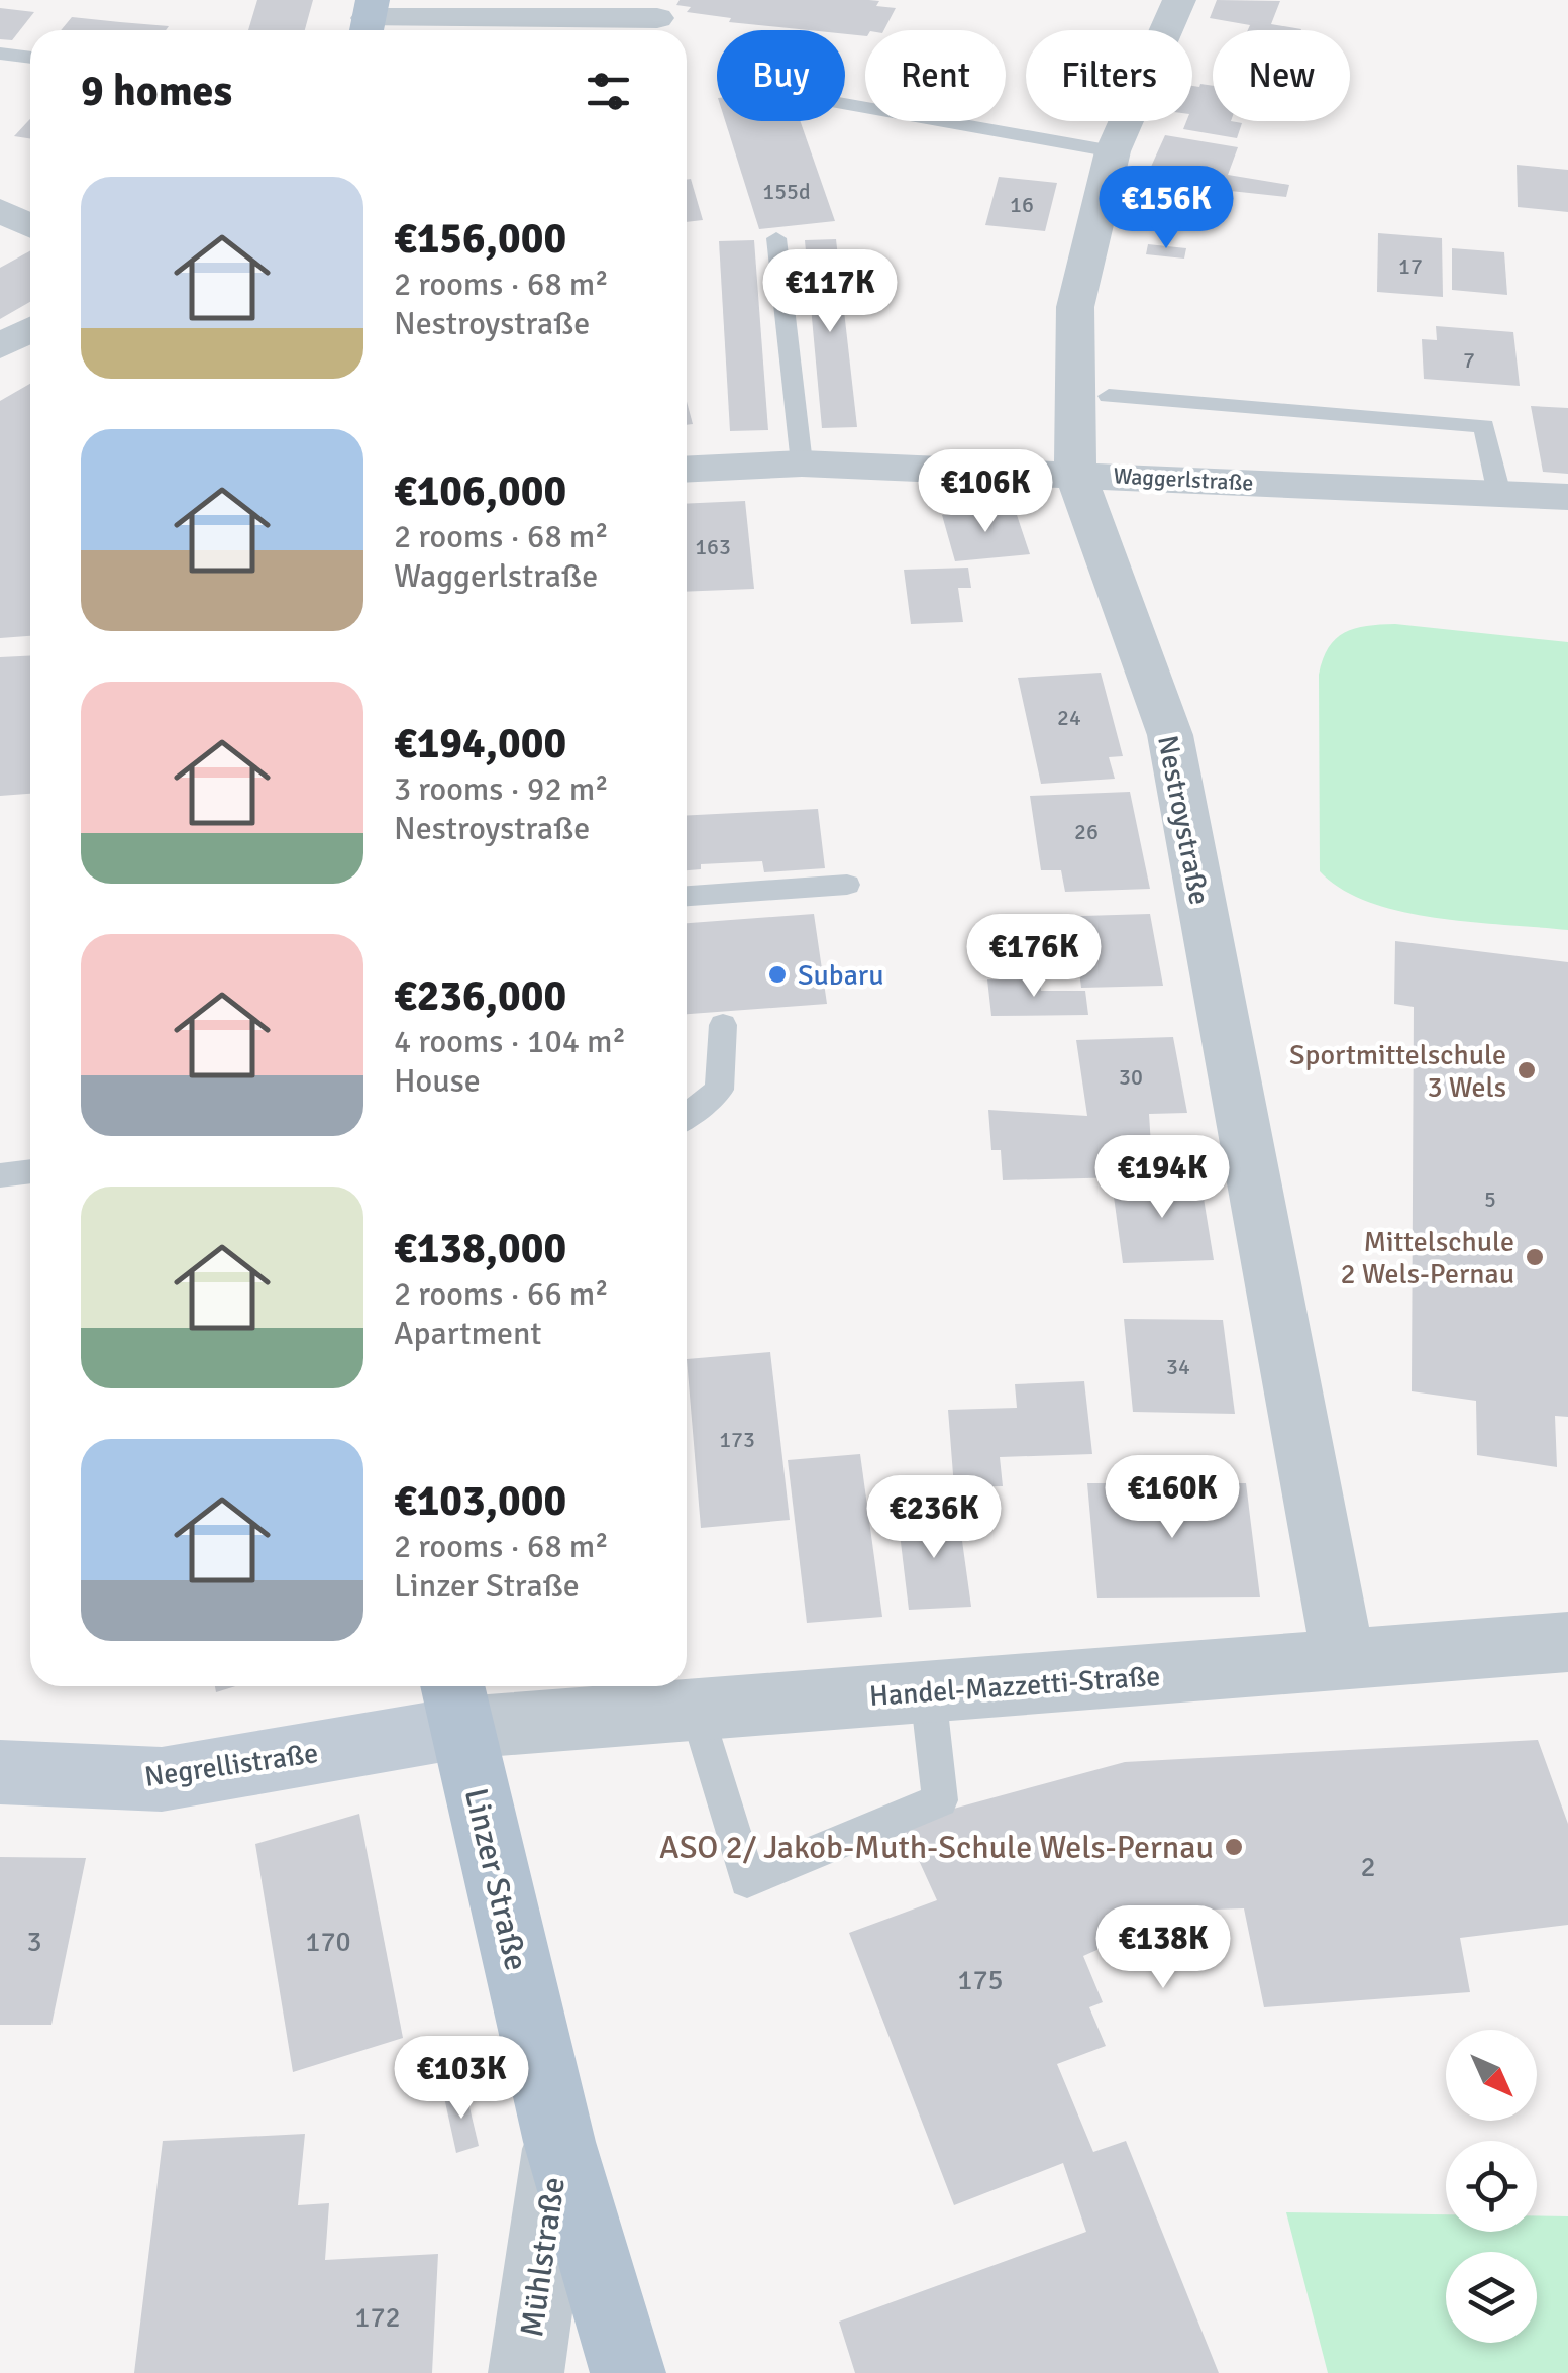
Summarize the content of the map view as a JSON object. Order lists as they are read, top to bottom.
{
  "streets": {
    "main road": ["Linzer Straße"],
    "street": [
      "Waggerlstraße",
      "Nestroystraße",
      "Handel-Mazzetti-Straße",
      "Negrellistraße",
      "Mühlstraße"
    ]
  },
  "crossings": [
    ["Waggerlstraße", "Nestroystraße"],
    ["Nestroystraße", "Handel-Mazzetti-Straße"],
    ["Handel-Mazzetti-Straße", "Negrellistraße"],
    ["Handel-Mazzetti-Straße", "Linzer Straße"],
    ["Negrellistraße", "Linzer Straße"],
    ["Linzer Straße", "Mühlstraße"]
  ],
  "places": [
    "Subaru",
    "Sportmittelschule 3 Wels",
    "Mittelschule 2 Wels-Pernau",
    "ASO 2/ Jakob-Muth-Schule Wels-Pernau"
  ],
  "house_numbers": [
    "155d",
    "16",
    "17",
    "7",
    "163",
    "24",
    "26",
    "30",
    "5",
    "34",
    "173",
    "2",
    "3",
    "170",
    "175",
    "172"
  ],
  "north": "bottom right",
  "page": {
    "chip": [
      "Buy",
      "Rent",
      "Filters",
      "New"
    ],
    "heading": "9 homes",
    "list": [
      {
        "name": "€156,000",
        "note": "2 rooms · 68 m² · Nestroystraße"
      },
      {
        "name": "€106,000",
        "note": "2 rooms · 68 m² · Waggerlstraße"
      },
      {
        "name": "€194,000",
        "note": "3 rooms · 92 m² · Nestroystraße"
      },
      {
        "name": "€236,000",
        "note": "4 rooms · 104 m² · House"
      },
      {
        "name": "€138,000",
        "note": "2 rooms · 66 m² · Apartment"
      },
      {
        "name": "€103,000",
        "note": "2 rooms · 68 m² · Linzer Straße"
      }
    ],
    "price": [
      "€156K",
      "€117K",
      "€106K",
      "€176K",
      "€194K",
      "€160K",
      "€236K",
      "€138K",
      "€103K"
    ]
  }
}
